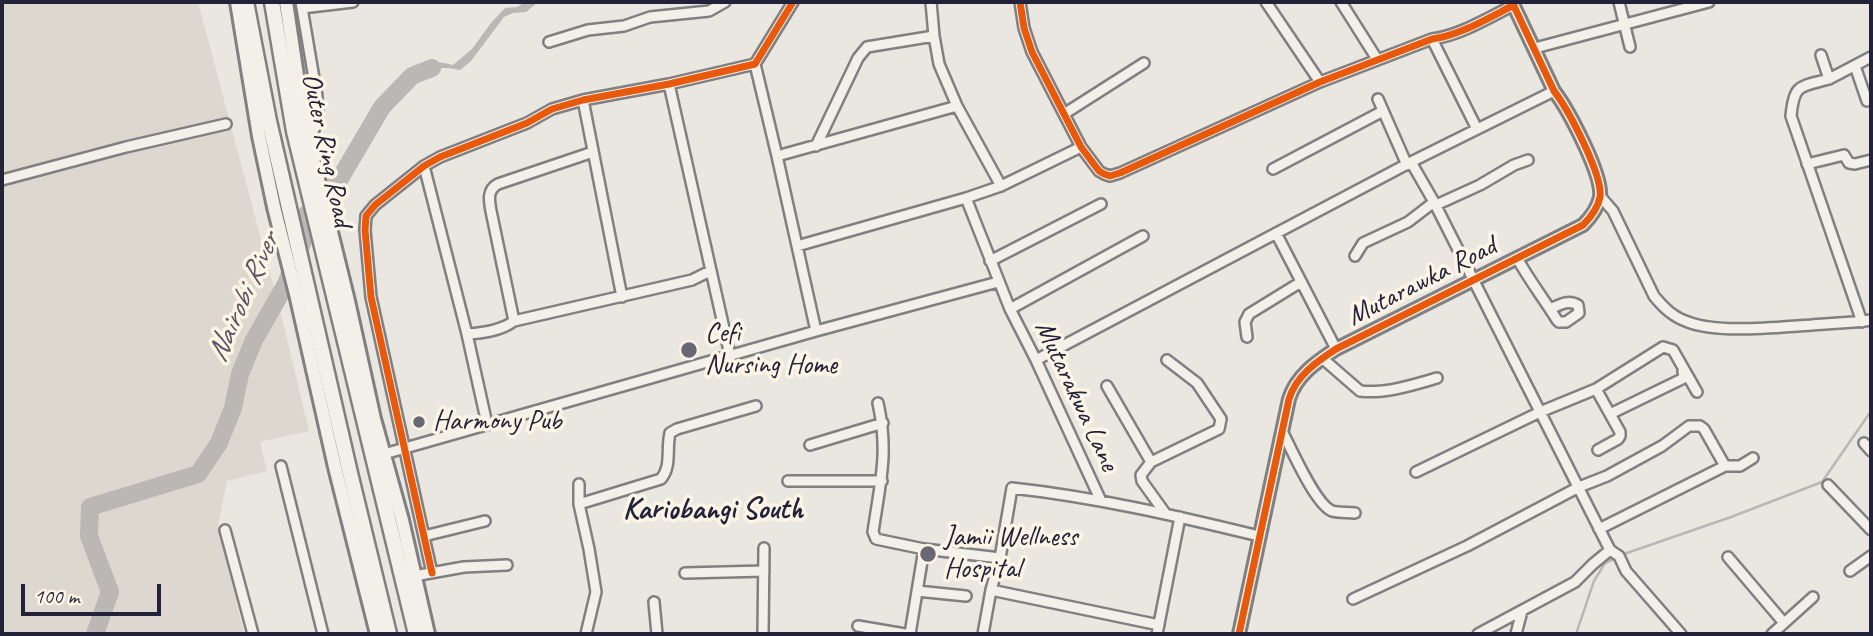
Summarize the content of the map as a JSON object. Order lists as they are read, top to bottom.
{
  "streets": {
    "main road": ["Outer Ring Road"],
    "street": ["Mutarawka Road", "Mutarakwa Lane"]
  },
  "crossings": [
    ["Mutarawka Road", "Mutarakwa Lane"]
  ],
  "districts": ["Kariobangi South"],
  "water": ["Nairobi River"],
  "places": ["Cefi Nursing Home", "Harmony Pub", "Jamii Wellness Hospital"],
  "scale_bar": "100 m"
}
